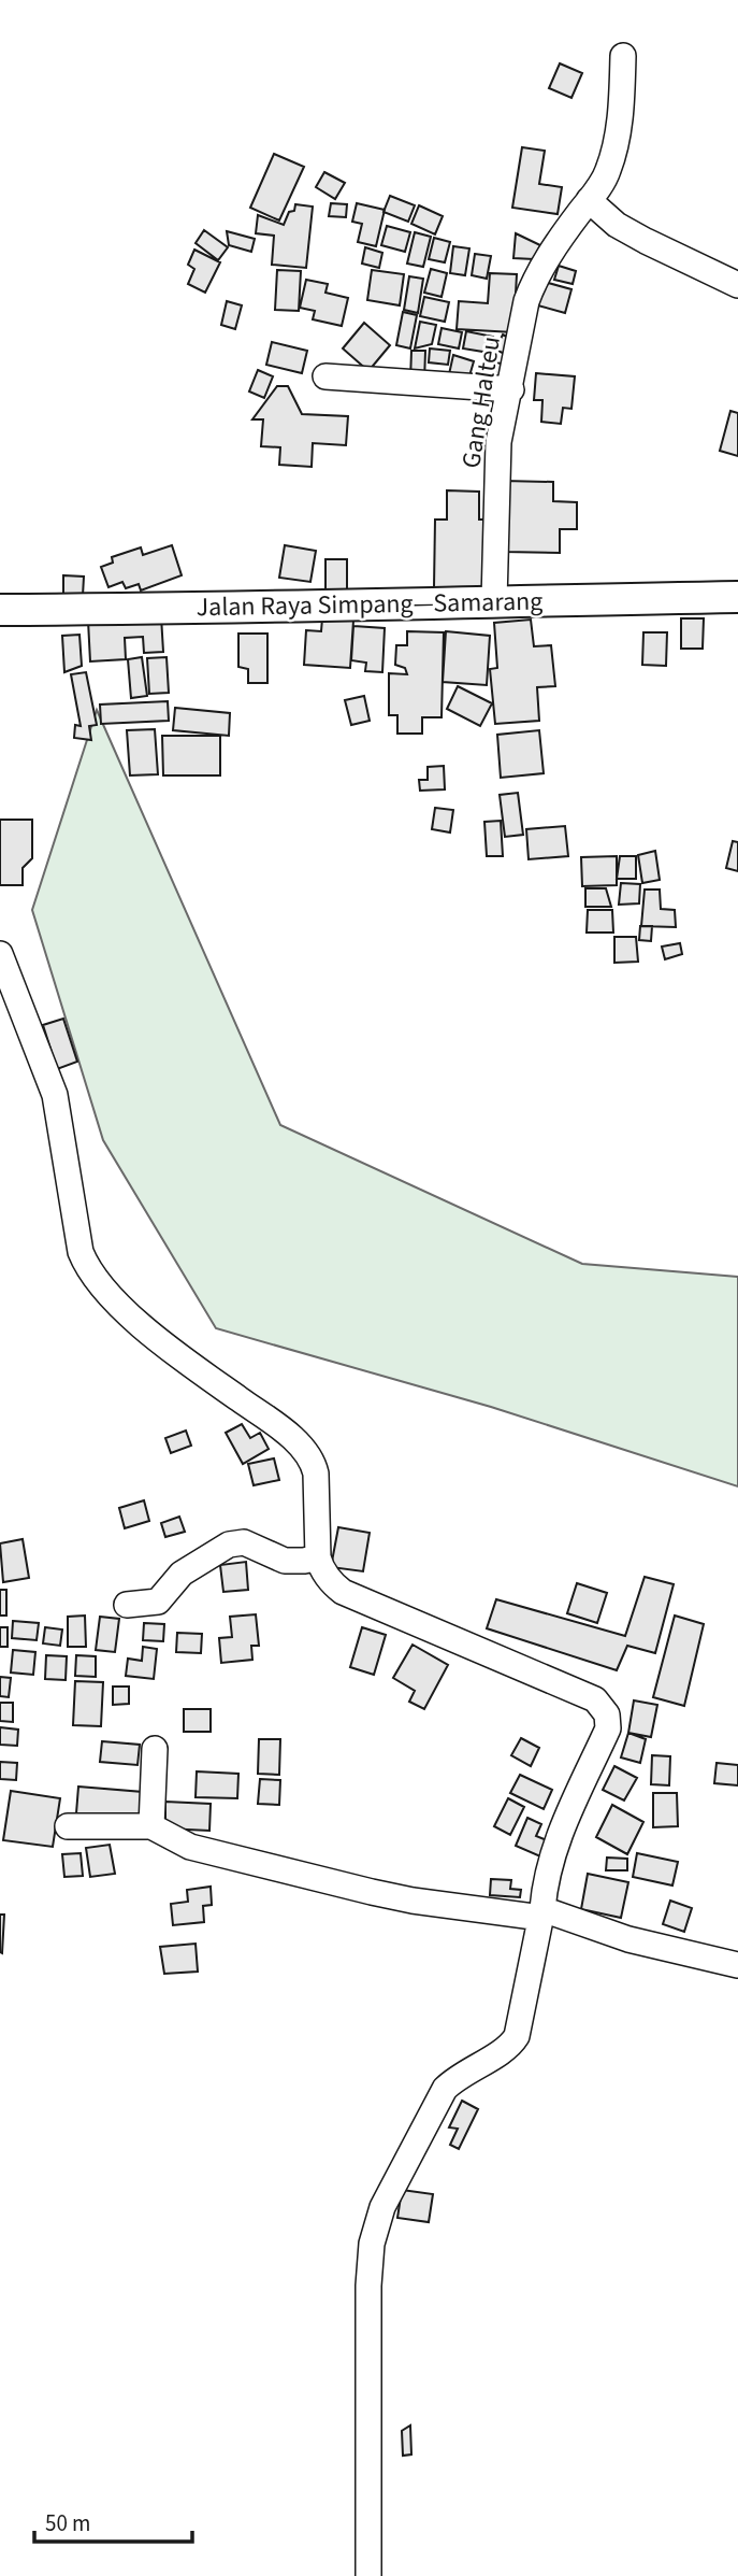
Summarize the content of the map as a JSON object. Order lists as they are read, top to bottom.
{
  "streets": {
    "main road": ["Jalan Raya Simpang—Samarang"],
    "street": ["Gang Halteu"]
  },
  "crossings": [
    ["Gang Halteu", "Jalan Raya Simpang—Samarang"]
  ],
  "scale_bar": "50 m"
}
